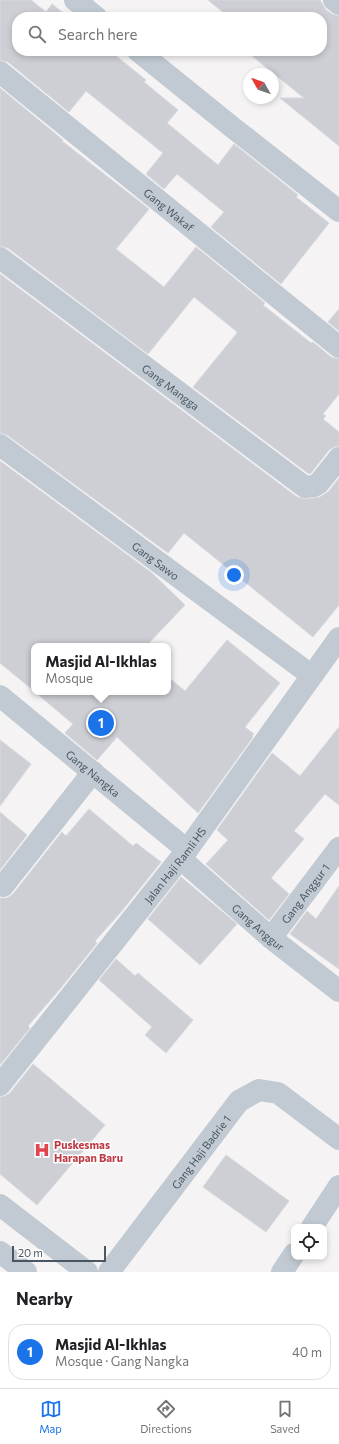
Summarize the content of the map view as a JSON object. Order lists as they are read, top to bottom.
{
  "streets": {
    "street": [
      "Gang Wakaf",
      "Gang Mangga",
      "Gang Sawo",
      "Gang Nangka",
      "Jalan Haji Ramli HS",
      "Gang Anggur 1",
      "Gang Anggur",
      "Gang Haji Badrie 1"
    ]
  },
  "crossings": [
    ["Gang Sawo", "Jalan Haji Ramli HS"],
    ["Gang Nangka", "Jalan Haji Ramli HS"],
    ["Gang Nangka", "Gang Anggur"],
    ["Jalan Haji Ramli HS", "Gang Anggur"],
    ["Gang Anggur 1", "Gang Anggur"]
  ],
  "places": {
    "hospital": ["Puskesmas Harapan Baru"]
  },
  "scale_bar": "20 m",
  "north": "top left",
  "page": {
    "search": "Search here",
    "popup": ["Masjid Al-Ikhlas", "Mosque"],
    "pins": "1",
    "scale": "20 m",
    "heading": "Nearby",
    "list": [
      {
        "mark": "1",
        "name": "Masjid Al-Ikhlas",
        "note": "Mosque · Gang Nangka",
        "value": "40 m"
      }
    ],
    "nav": ["Map", "Directions", "Saved"]
  }
}
